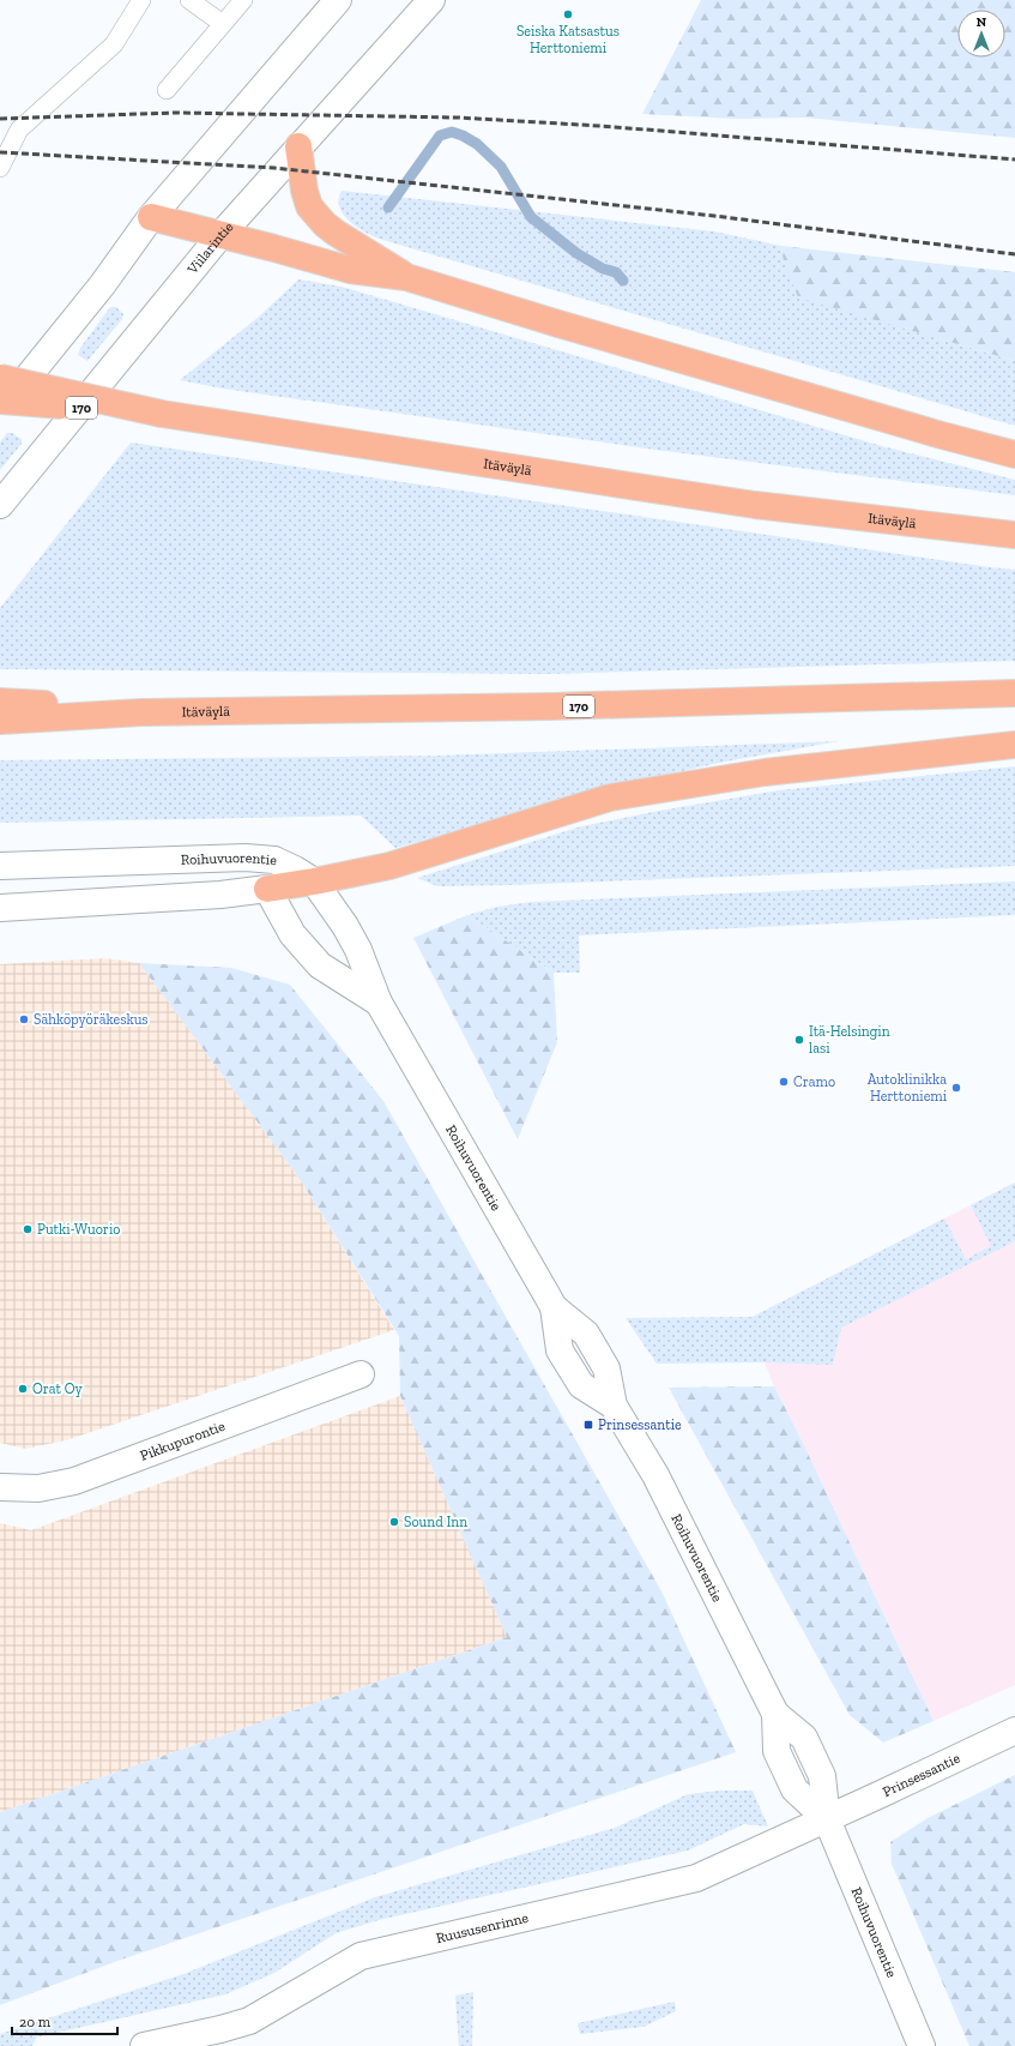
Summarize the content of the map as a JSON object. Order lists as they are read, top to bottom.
{
  "streets": {
    "highway": ["170", "Itäväylä"],
    "main road": [
      "Viilarintie",
      "Roihuvuorentie",
      "Pikkupurontie",
      "Prinsessantie",
      "Ruususenrinne"
    ]
  },
  "crossings": [
    ["Roihuvuorentie", "Prinsessantie"],
    ["Roihuvuorentie", "Ruususenrinne"],
    ["Prinsessantie", "Ruususenrinne"]
  ],
  "places": {
    "other": [
      "Seiska Katsastus Herttoniemi",
      "Sähköpyöräkeskus",
      "Itä-Helsingin lasi",
      "Cramo",
      "Autoklinikka Herttoniemi",
      "Putki-Wuorio",
      "Orat Oy",
      "Sound Inn"
    ],
    "transit": ["Prinsessantie"]
  },
  "scale_bar": "20 m",
  "north": "top"
}
